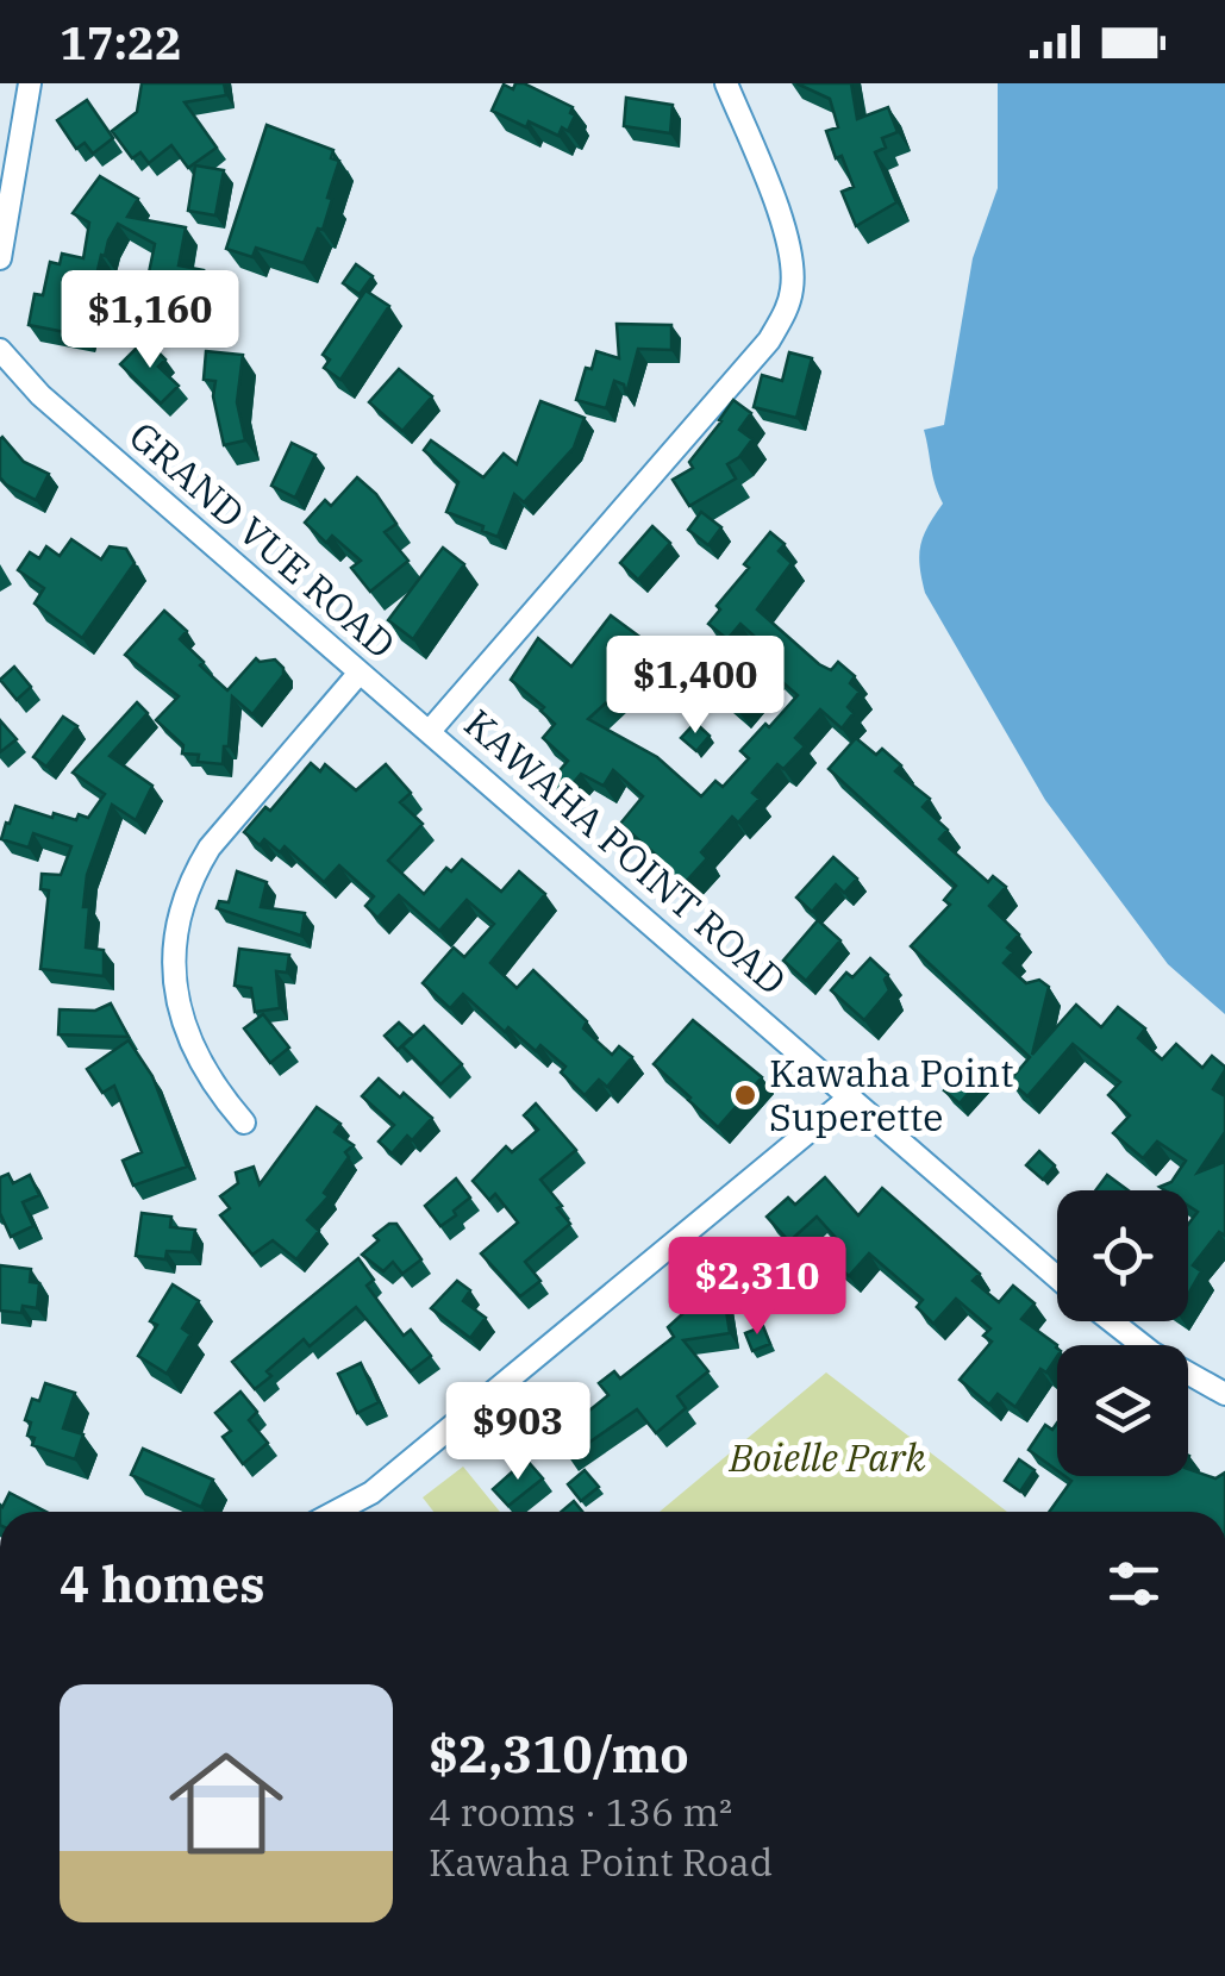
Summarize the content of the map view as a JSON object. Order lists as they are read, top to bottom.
{
  "streets": {
    "street": ["GRAND VUE ROAD", "KAWAHA POINT ROAD"]
  },
  "crossings": [
    ["GRAND VUE ROAD", "KAWAHA POINT ROAD"]
  ],
  "parks": ["Boielle Park"],
  "places": ["Kawaha Point Superette"],
  "page": {
    "status": "17:22",
    "price": [
      "$1,160",
      "$1,400",
      "$2,310",
      "$903"
    ],
    "heading": "4 homes",
    "list": [
      {
        "name": "$2,310/mo",
        "note": "4 rooms · 136 m² · Kawaha Point Road"
      }
    ]
  }
}
